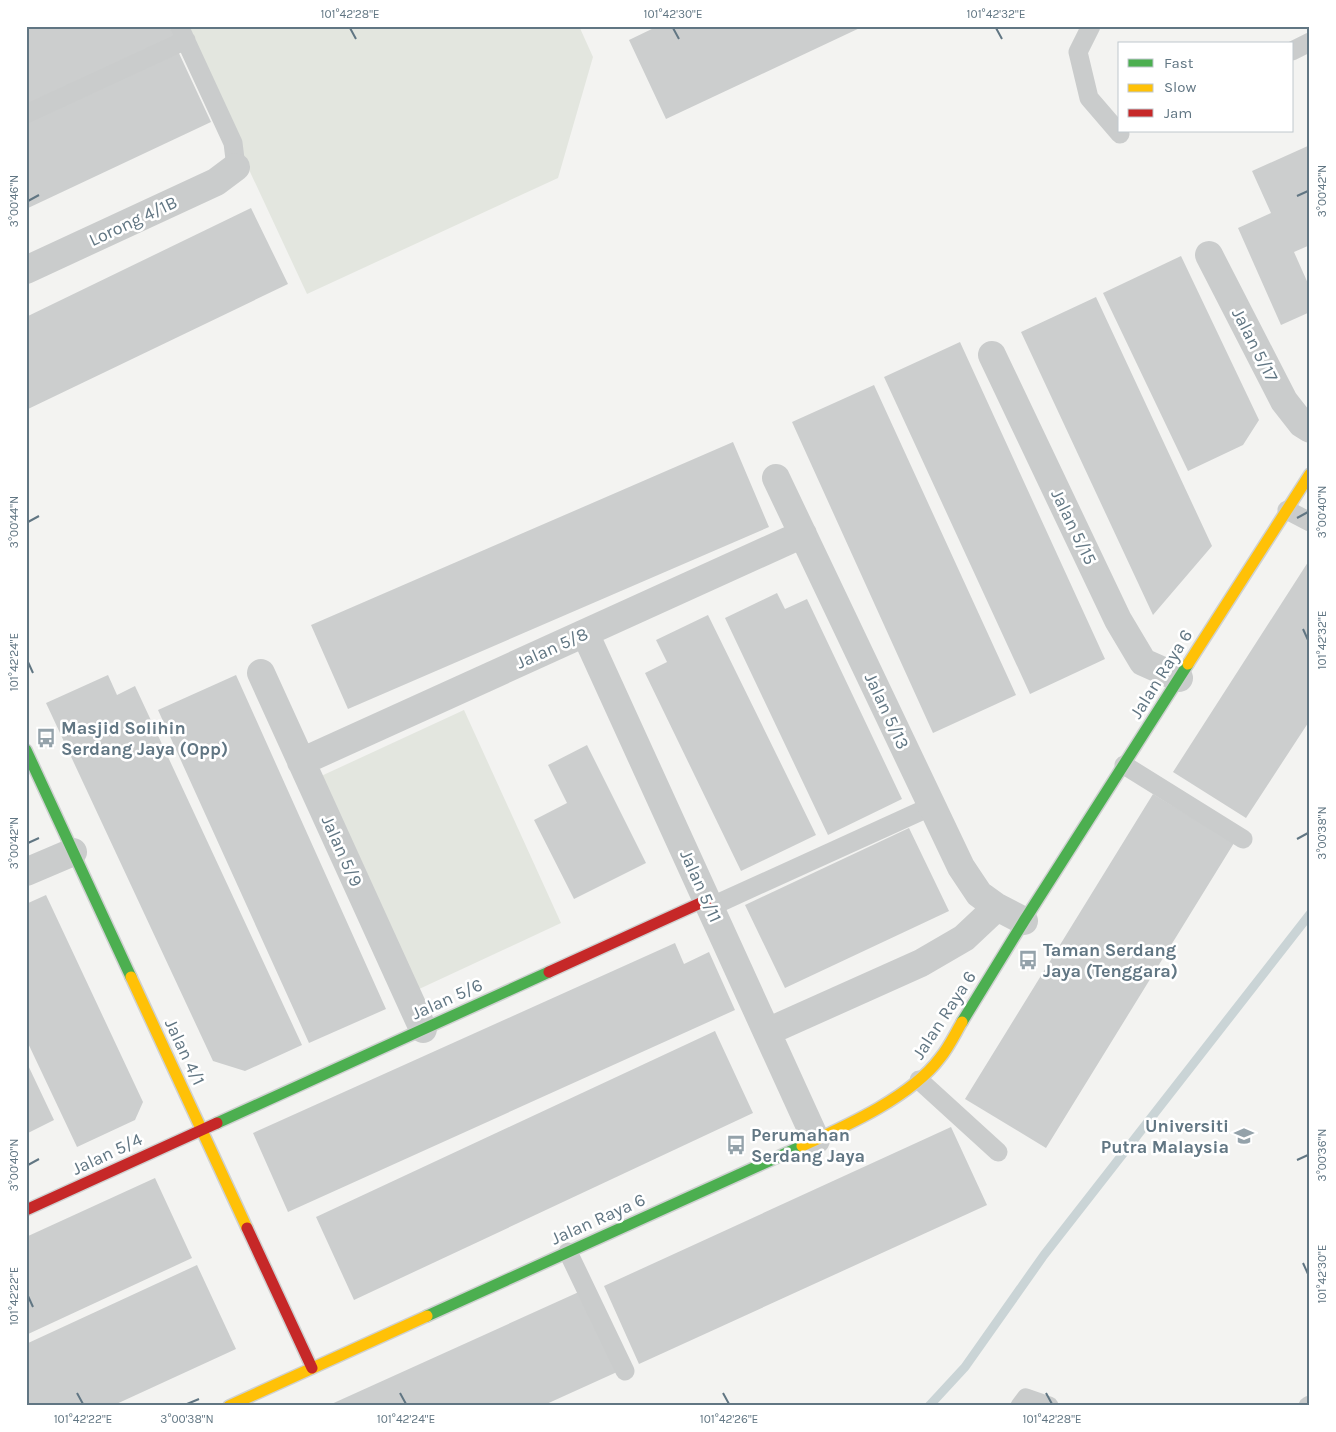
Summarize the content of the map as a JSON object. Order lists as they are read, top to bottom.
{
  "streets": {
    "street": [
      "Lorong 4/1B",
      "Jalan 5/17",
      "Jalan 5/15",
      "Jalan 5/8",
      "Jalan Raya 6",
      "Jalan 5/13",
      "Jalan 5/9",
      "Jalan 5/11",
      "Jalan 5/6",
      "Jalan 4/1",
      "Jalan 5/4"
    ]
  },
  "crossings": [
    ["Jalan 5/15", "Jalan Raya 6"],
    ["Jalan 5/8", "Jalan 5/13"],
    ["Jalan 5/8", "Jalan 5/9"],
    ["Jalan 5/8", "Jalan 5/11"],
    ["Jalan Raya 6", "Jalan 5/13"],
    ["Jalan Raya 6", "Jalan 5/11"],
    ["Jalan Raya 6", "Jalan 4/1"],
    ["Jalan 5/9", "Jalan 5/6"],
    ["Jalan 5/11", "Jalan 5/6"],
    ["Jalan 5/6", "Jalan 4/1"],
    ["Jalan 5/6", "Jalan 5/4"],
    ["Jalan 4/1", "Jalan 5/4"]
  ],
  "places": {
    "bus stop": ["Masjid Solihin Serdang Jaya (Opp)", "Taman Serdang Jaya (Tenggara)", "Perumahan Serdang Jaya"],
    "school or university": ["Universiti Putra Malaysia"]
  },
  "legend": ["Fast", "Slow", "Jam"],
  "coordinates": [
    "101°42'28\"E",
    "101°42'30\"E",
    "101°42'32\"E",
    "3°00'42\"N",
    "3°00'46\"N",
    "3°00'40\"N",
    "3°00'44\"N",
    "101°42'24\"E",
    "3°00'38\"N",
    "3°00'36\"N",
    "101°42'22\"E",
    "101°42'26\"E"
  ]
}
